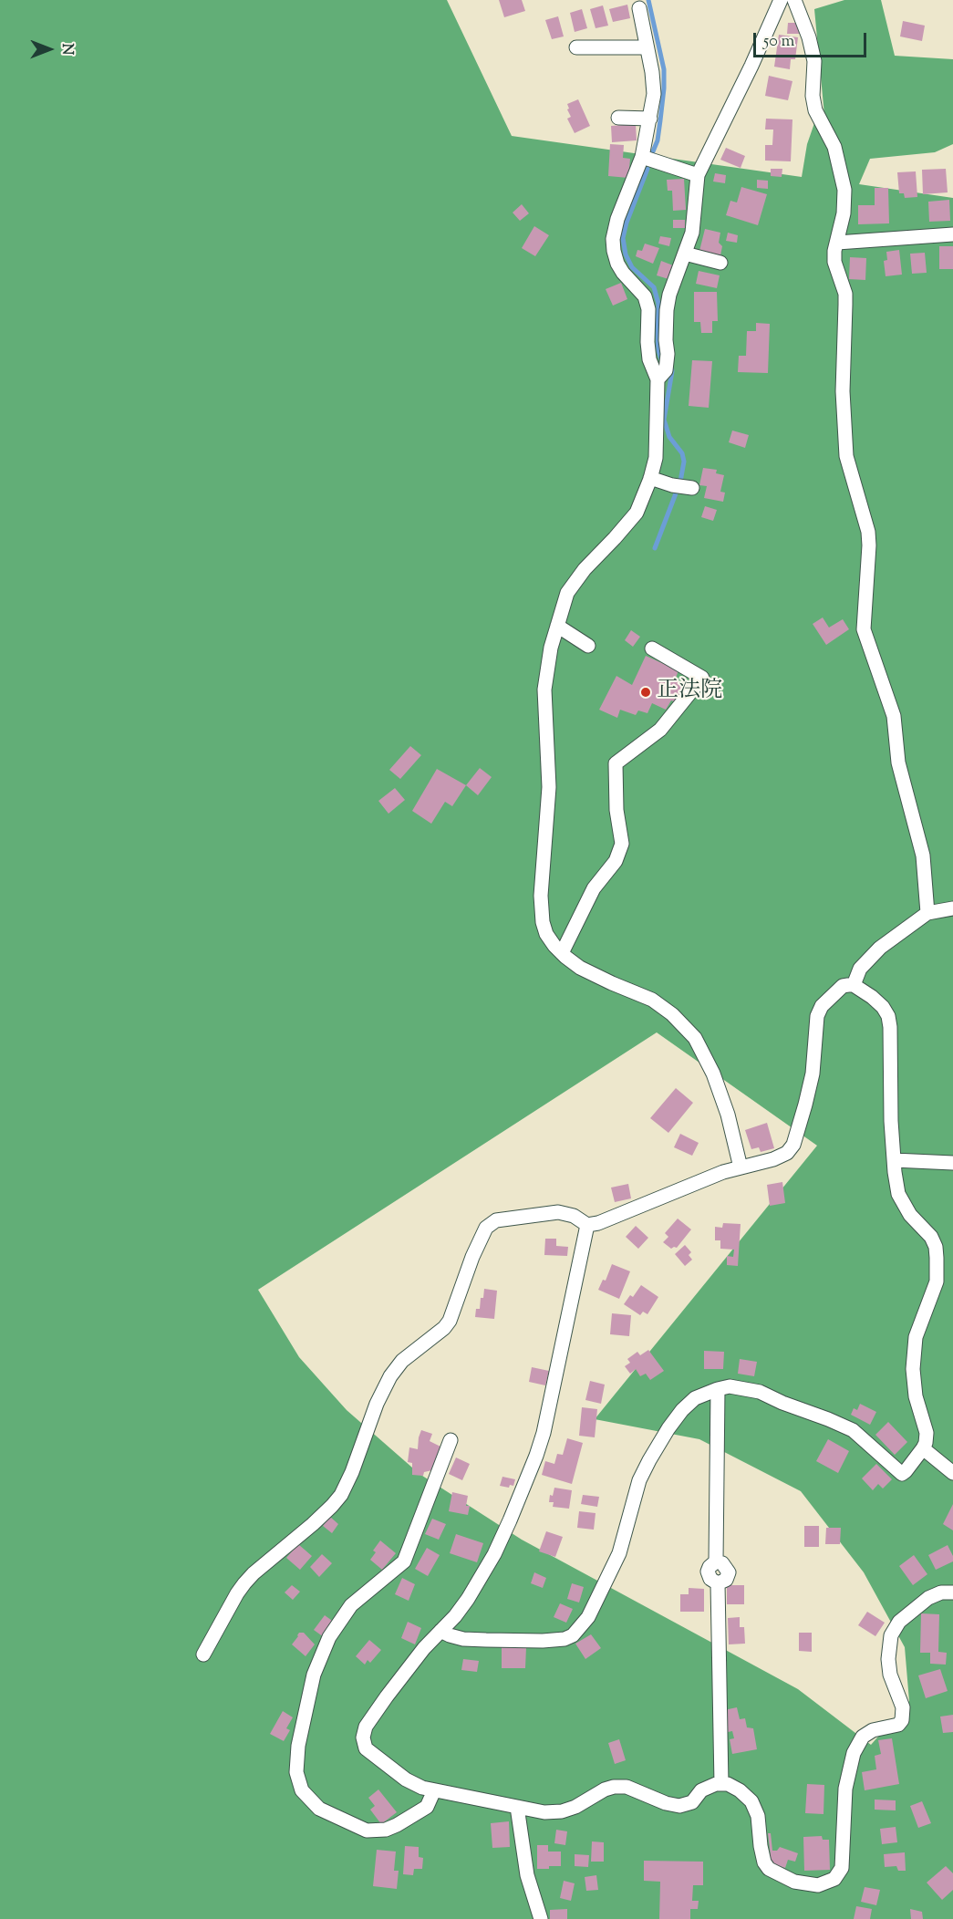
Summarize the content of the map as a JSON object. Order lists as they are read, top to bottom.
{
  "places": ["正法院"],
  "scale_bar": "50 m",
  "north": "right"
}
